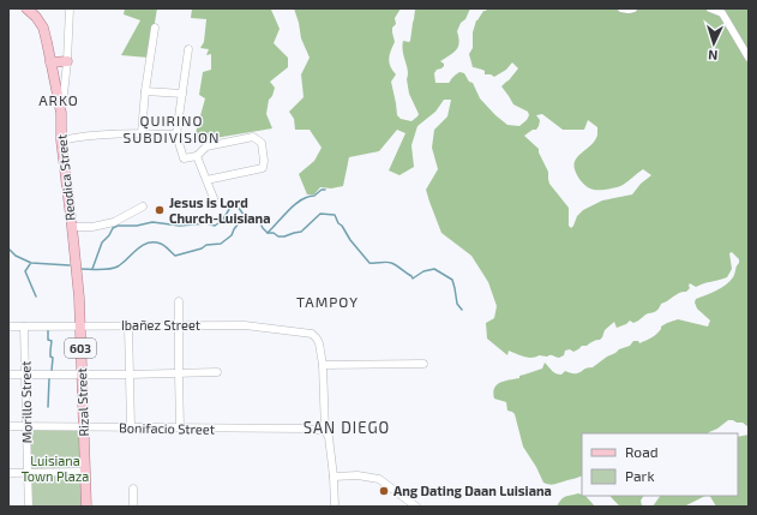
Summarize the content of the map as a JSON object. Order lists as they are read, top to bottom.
{
  "streets": {
    "main road": ["Reodica Street", "603", "Rizal Street"],
    "street": ["Ibañez Street", "Morillo Street", "Bonifacio Street"]
  },
  "crossings": [
    ["Reodica Street", "Rizal Street"],
    ["Ibañez Street", "Morillo Street"],
    ["Ibañez Street", "Rizal Street"],
    ["Morillo Street", "Bonifacio Street"],
    ["Rizal Street", "Bonifacio Street"]
  ],
  "districts": [
    "ARKO",
    "QUIRINO SUBDIVISION",
    "TAMPOY",
    "SAN DIEGO"
  ],
  "parks": ["Luisiana Town Plaza"],
  "places": ["Jesus is Lord Church-Luisiana", "Ang Dating Daan Luisiana"],
  "legend": ["Road", "Park"],
  "north": "bottom"
}
